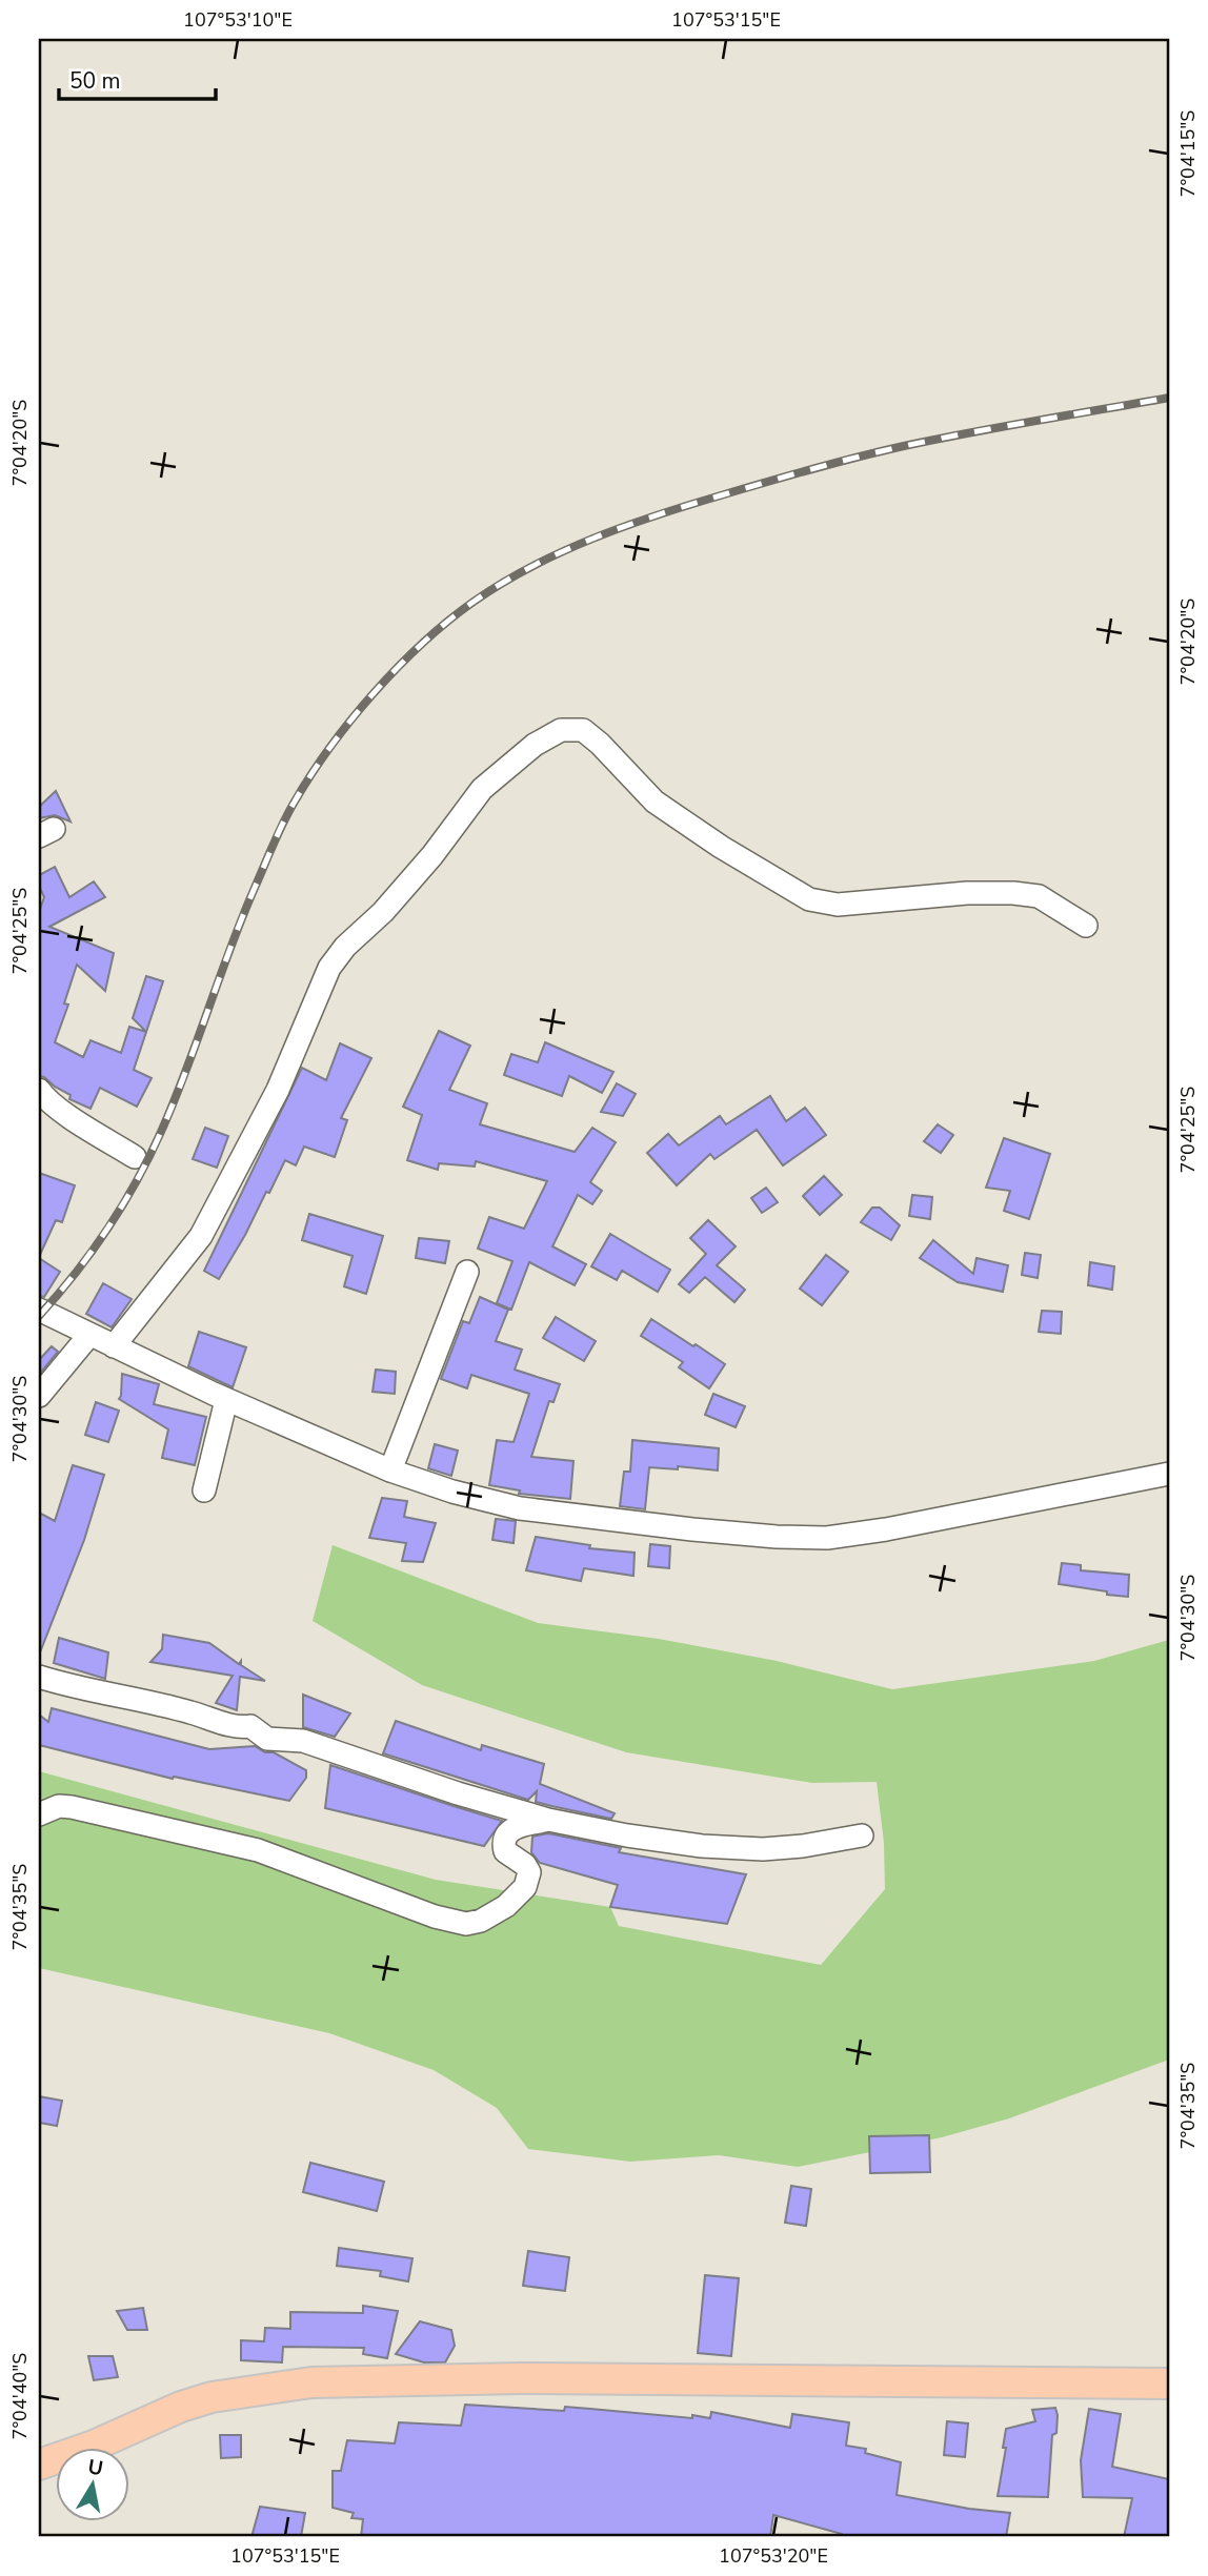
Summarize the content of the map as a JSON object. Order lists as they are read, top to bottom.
{
  "scale_bar": "50 m",
  "north": "top",
  "coordinates": [
    "107°53'10\"E",
    "107°53'15\"E",
    "7°04'15\"S",
    "7°04'20\"S",
    "7°04'25\"S",
    "7°04'30\"S",
    "7°04'35\"S",
    "7°04'40\"S",
    "107°53'20\"E"
  ]
}
